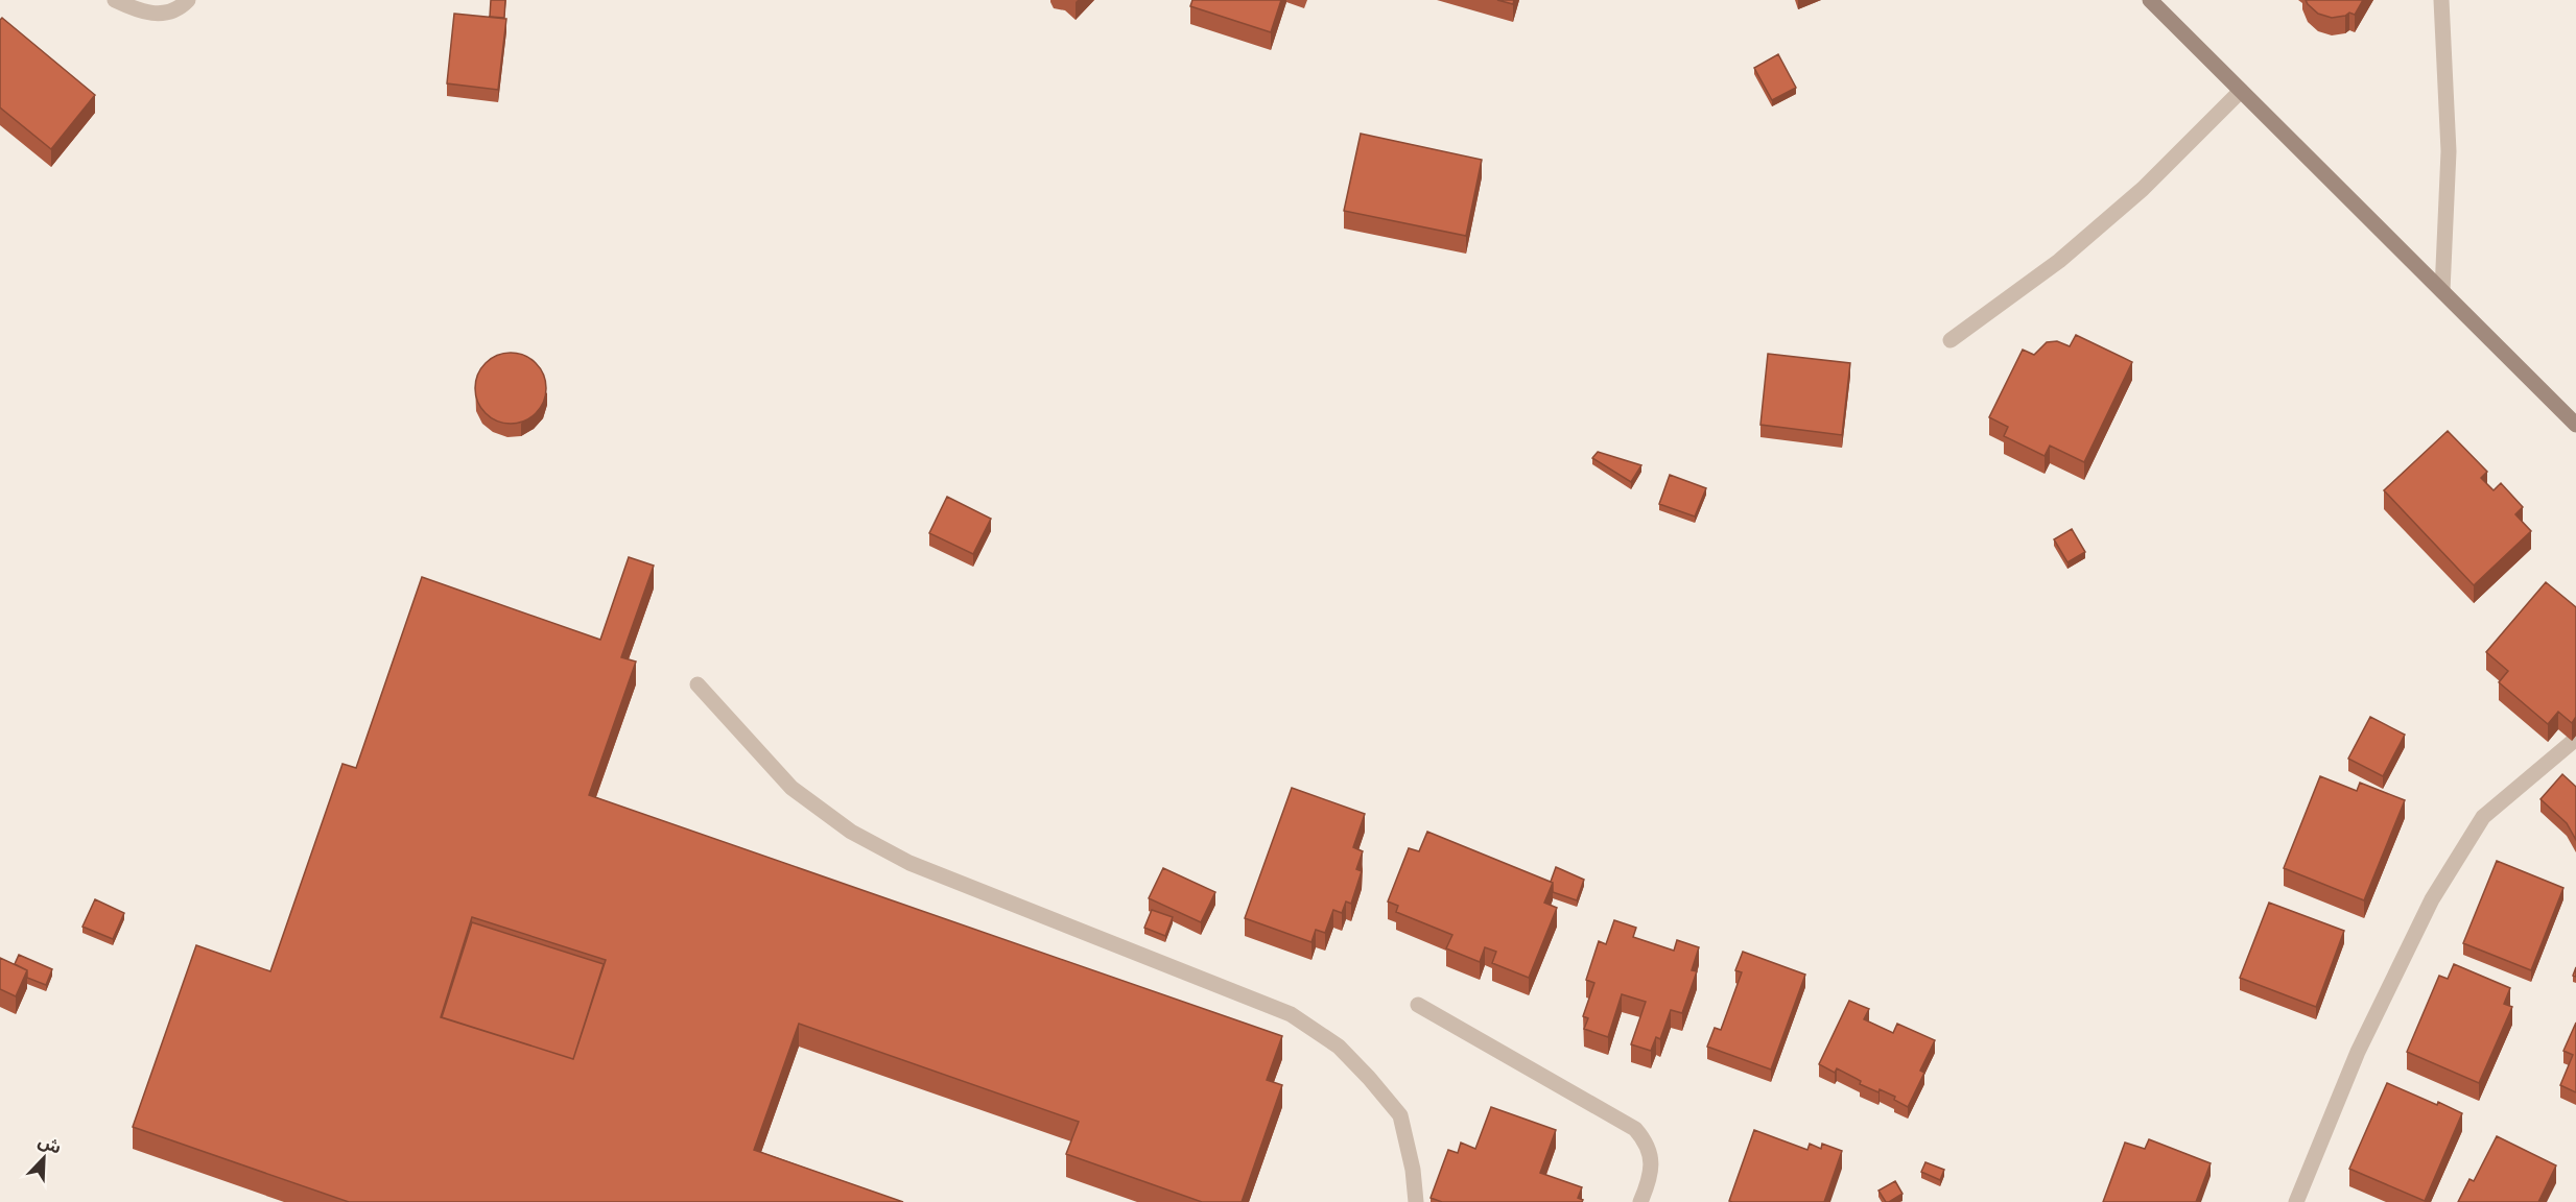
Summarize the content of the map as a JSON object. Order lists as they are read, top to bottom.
{
  "north": "top right"
}
